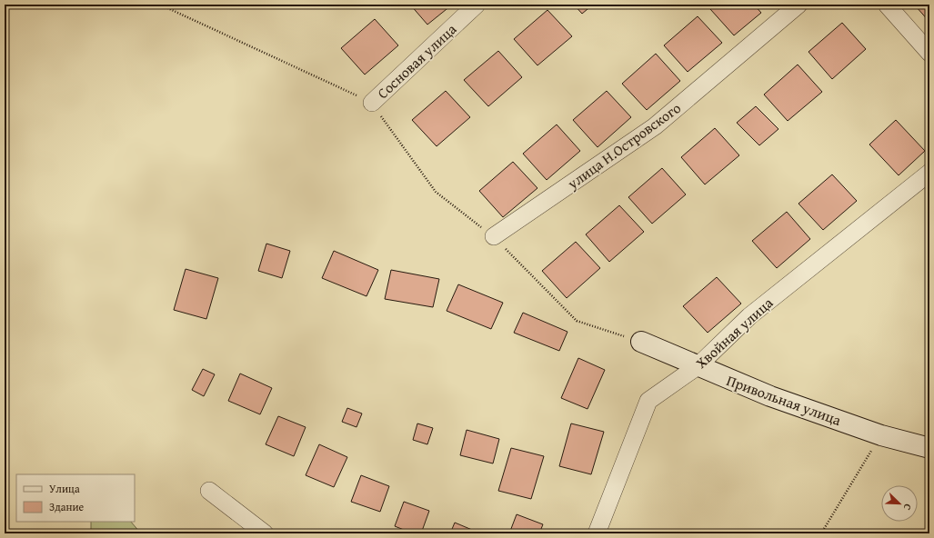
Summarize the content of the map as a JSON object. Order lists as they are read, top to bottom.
{
  "streets": {
    "street": [
      "Сосновая улица",
      "улица Н.Островского",
      "Хвойная улица",
      "Привольная улица"
    ]
  },
  "crossings": [
    ["Хвойная улица", "Привольная улица"]
  ],
  "legend": ["Улица", "Здание"],
  "north": "bottom right"
}
